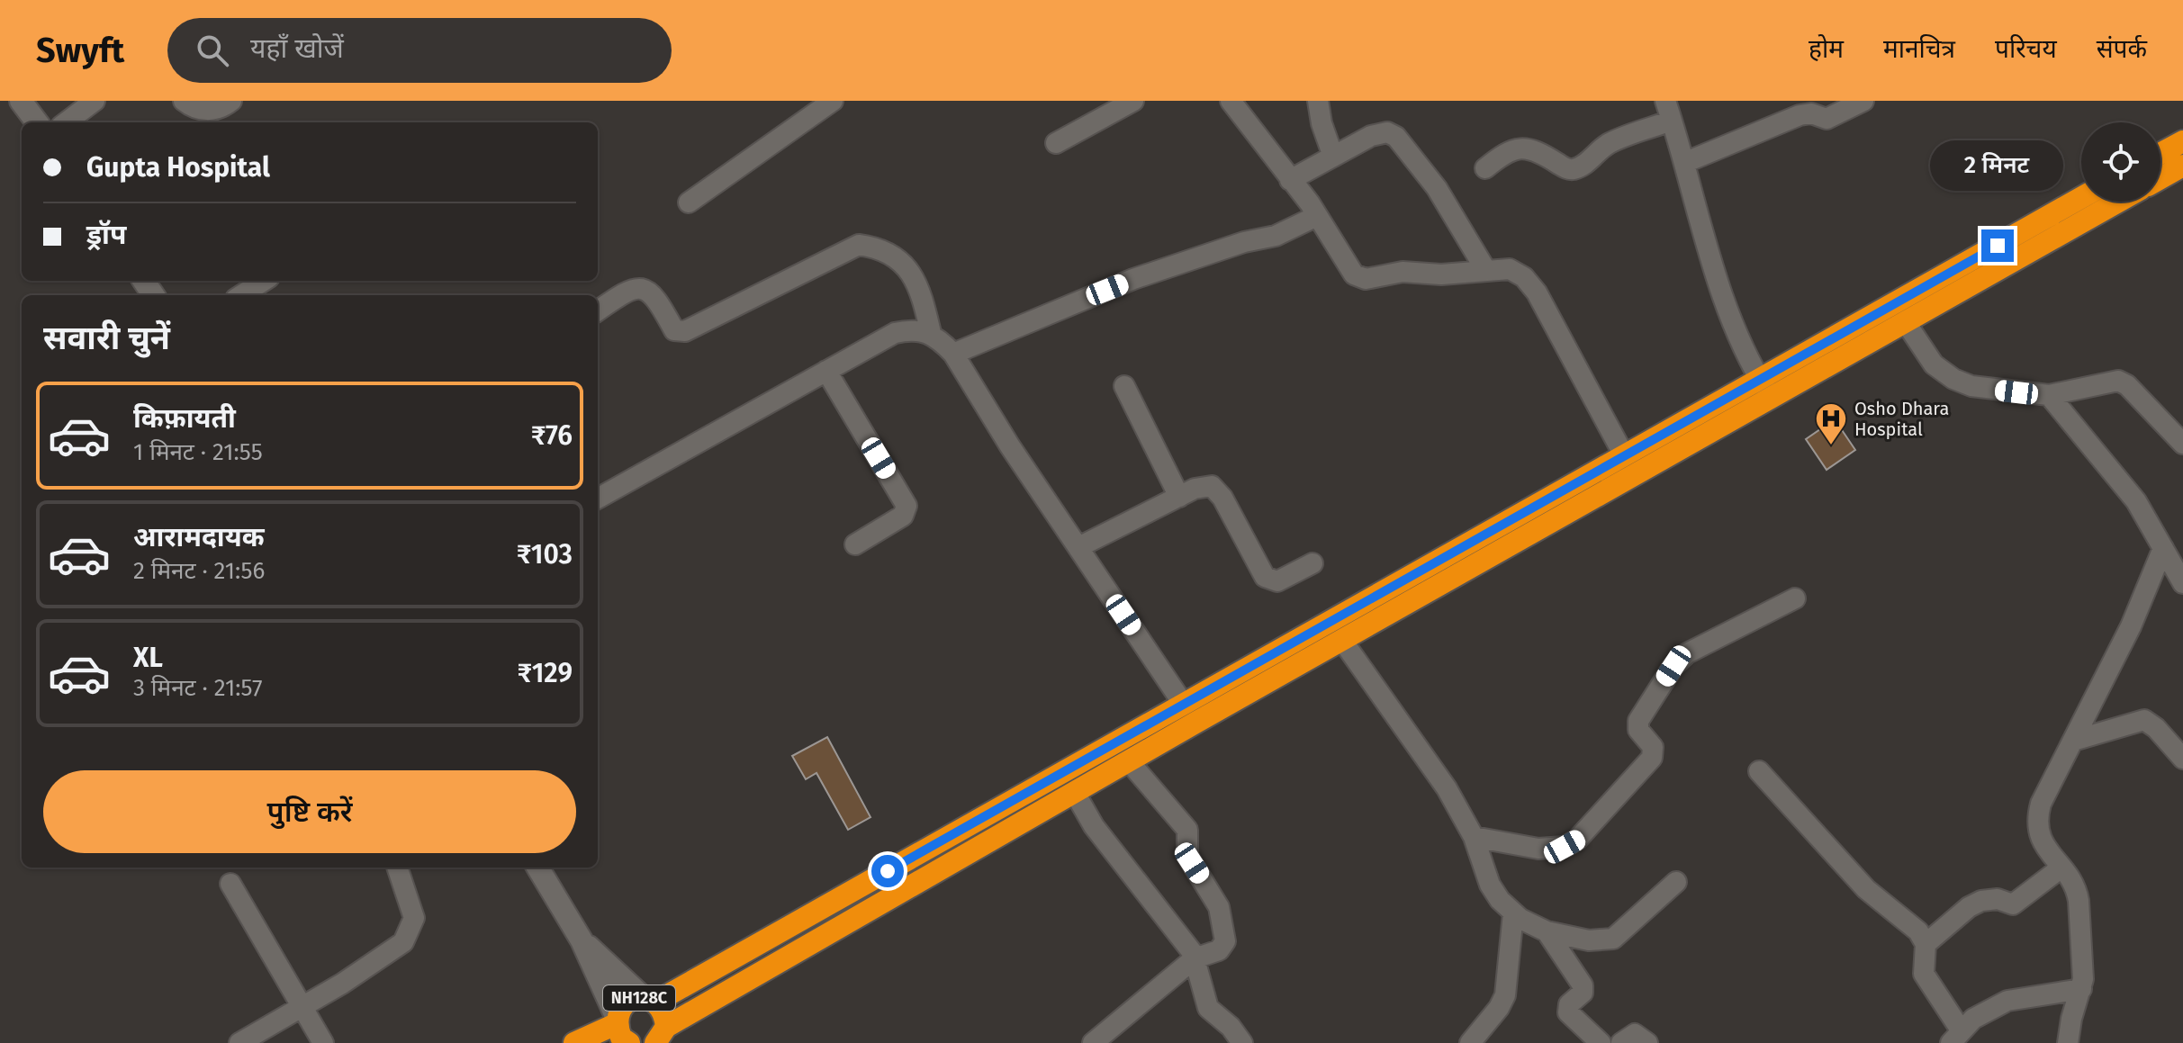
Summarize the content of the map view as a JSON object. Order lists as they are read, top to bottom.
{
  "streets": {
    "highway": ["NH128C"]
  },
  "places": {
    "hospital": ["Osho Dhara Hospital"]
  },
  "page": {
    "header": "Swyft",
    "search": "यहाँ खोजें",
    "nav": [
      "होम",
      "मानचित्र",
      "परिचय",
      "संपर्क"
    ],
    "banner": ["Gupta Hospital", "ड्रॉप"],
    "bubble": "2 मिनट",
    "heading": "सवारी चुनें",
    "list": [
      {
        "name": "किफ़ायती",
        "note": "1 मिनट · 21:55",
        "value": "₹76"
      },
      {
        "name": "आरामदायक",
        "note": "2 मिनट · 21:56",
        "value": "₹103"
      },
      {
        "name": "XL",
        "note": "3 मिनट · 21:57",
        "value": "₹129"
      }
    ],
    "buttons": "पुष्टि करें"
  }
}
